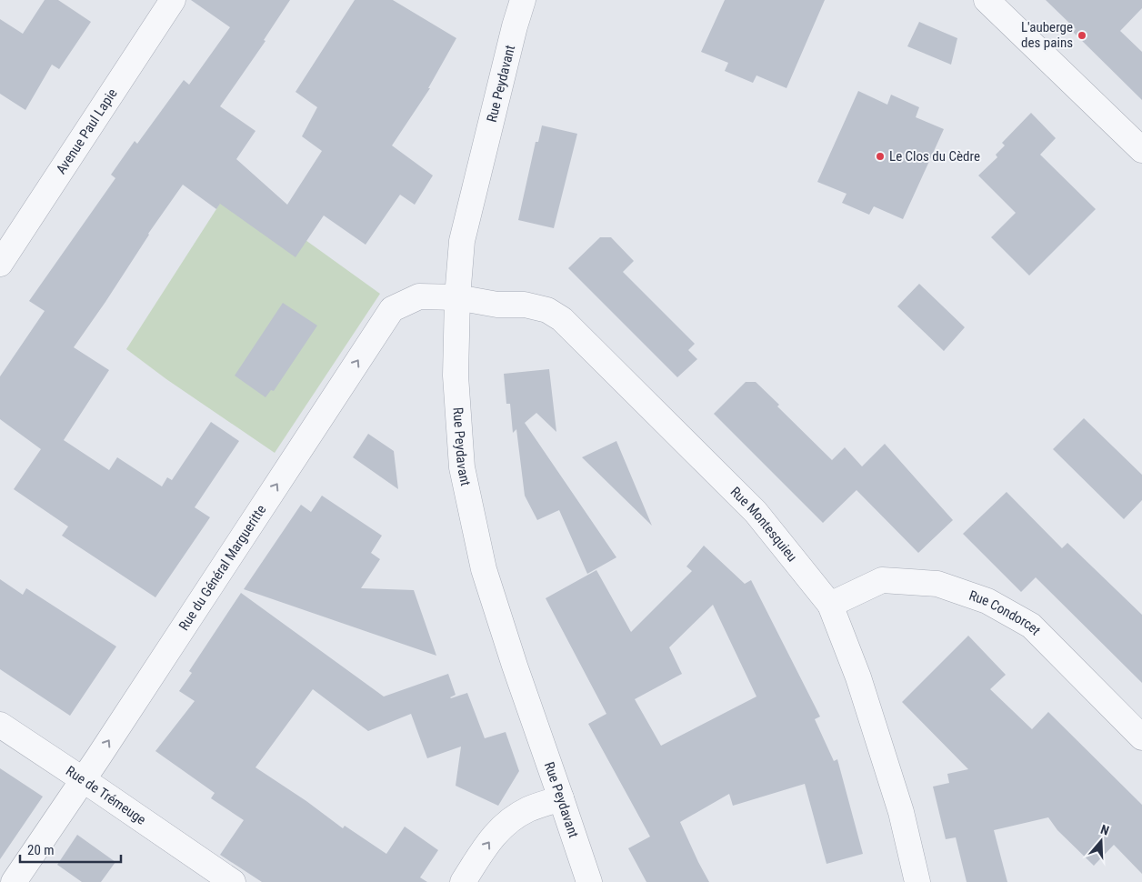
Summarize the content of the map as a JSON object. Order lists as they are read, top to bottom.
{
  "streets": {
    "street": [
      "Rue Peydavant",
      "Avenue Paul Lapie",
      "Rue Montesquieu",
      "Rue du Général Margueritte",
      "Rue Condorcet",
      "Rue de Trémeuge"
    ]
  },
  "crossings": [
    ["Rue Peydavant", "Rue Montesquieu"],
    ["Rue Peydavant", "Rue du Général Margueritte"],
    ["Rue Montesquieu", "Rue du Général Margueritte"],
    ["Rue Montesquieu", "Rue Condorcet"],
    ["Rue du Général Margueritte", "Rue de Trémeuge"]
  ],
  "one_way": ["Rue du Général Margueritte"],
  "places": ["L'auberge des pains", "Le Clos du Cèdre"],
  "scale_bar": "20 m",
  "north": "top"
}
